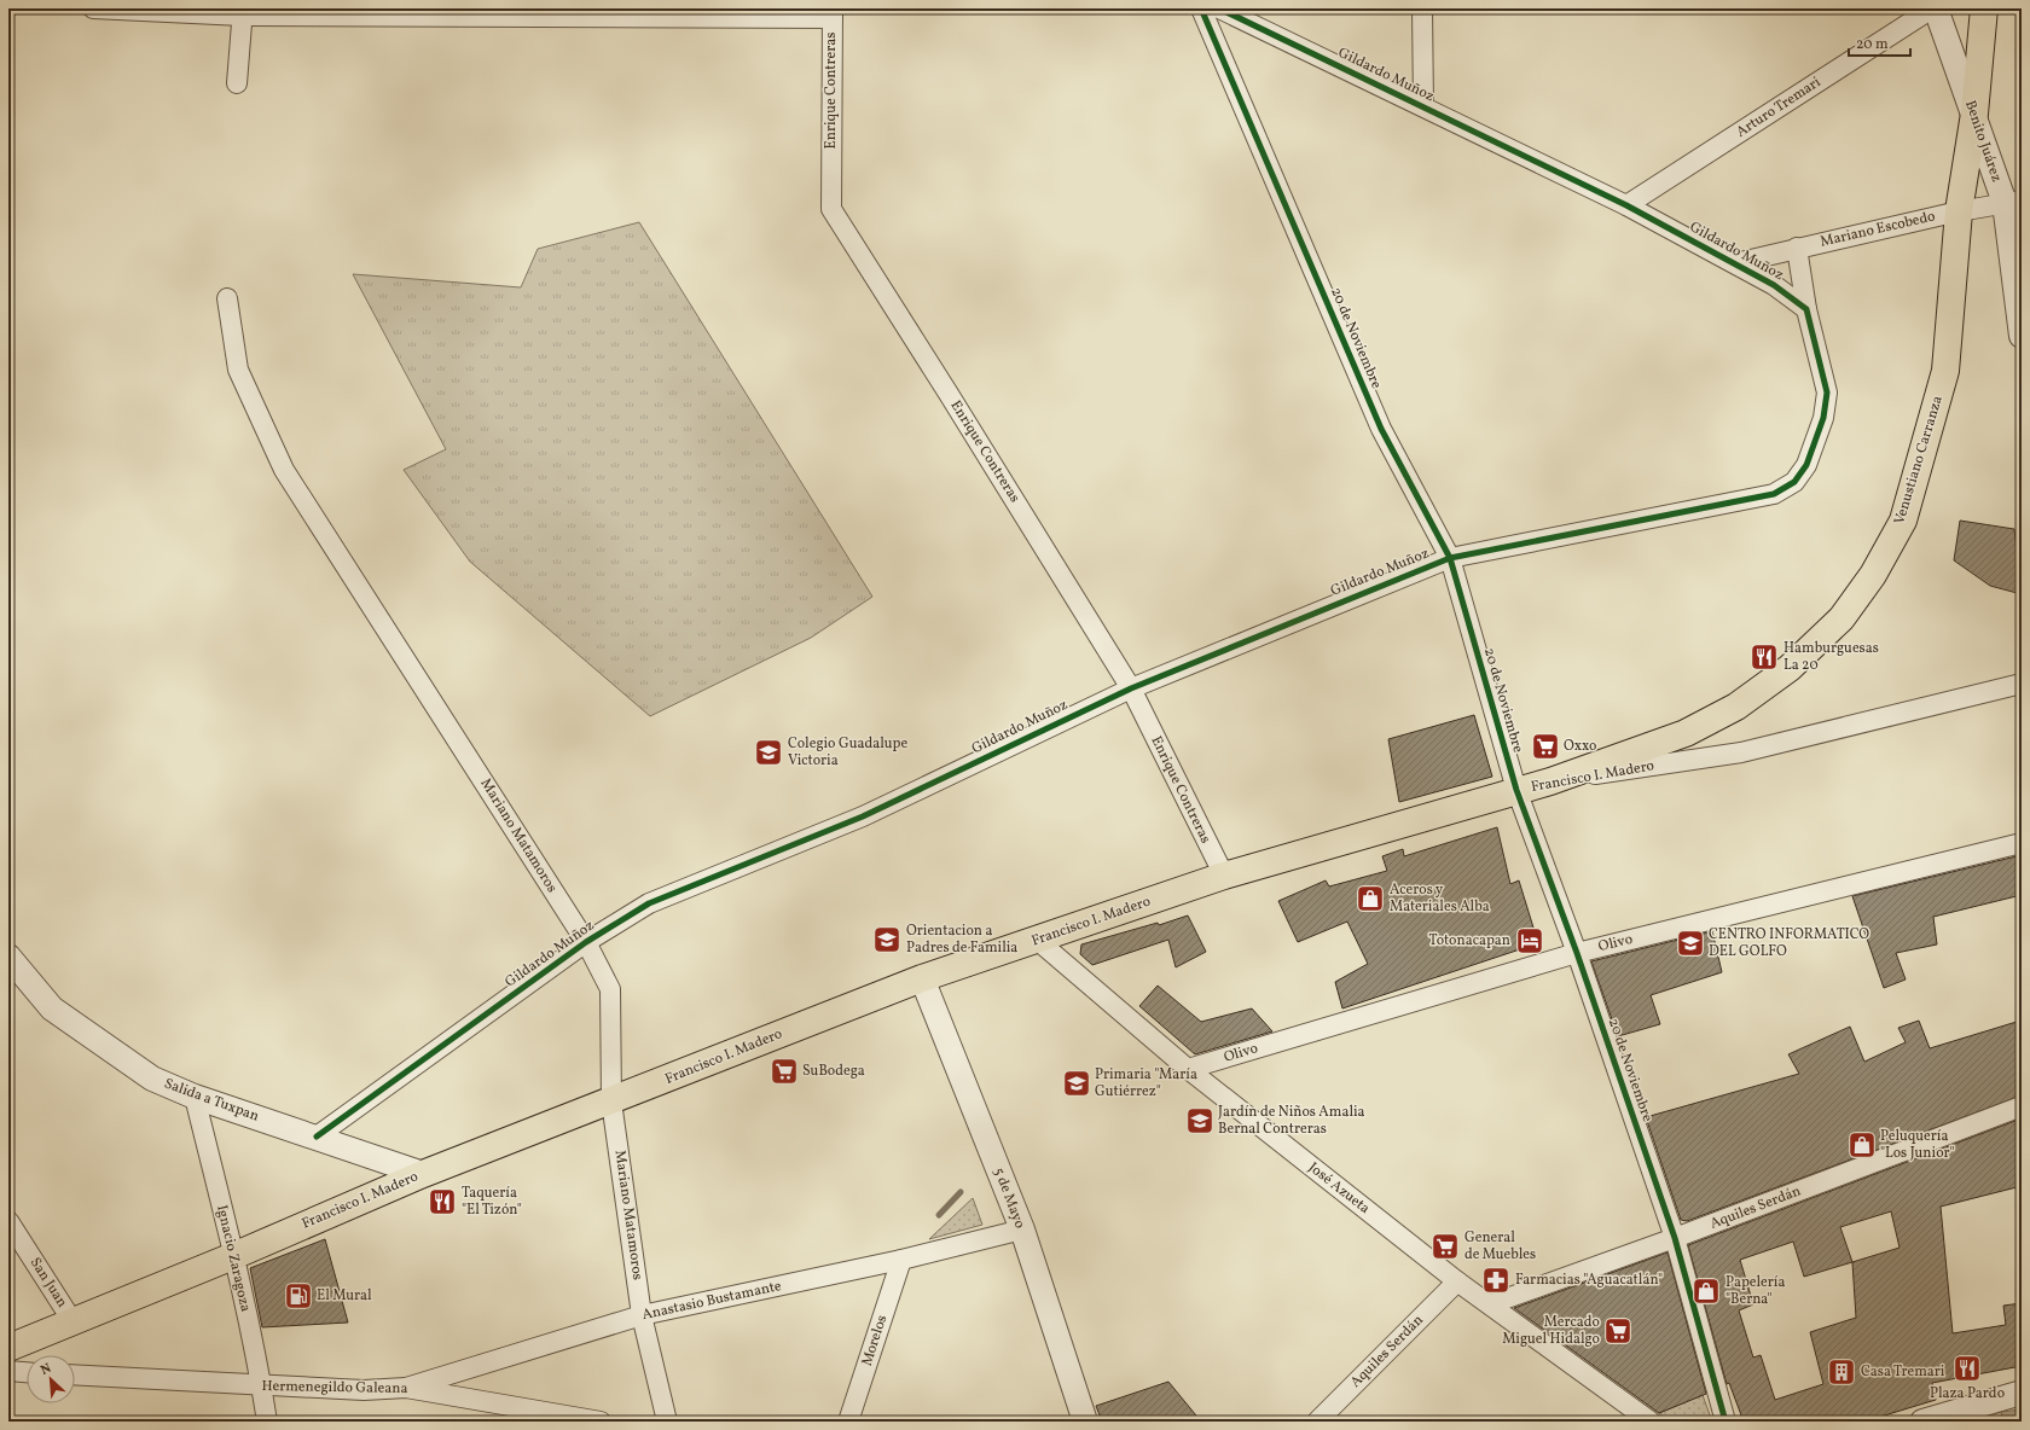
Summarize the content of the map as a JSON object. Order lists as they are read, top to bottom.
{
  "streets": {
    "main road": ["Venustiano Carranza", "Francisco I. Madero"],
    "street": [
      "Gildardo Muñoz",
      "Enrique Contreras",
      "Arturo Tremari",
      "Benito Juárez",
      "Mariano Escobedo",
      "20 de Noviembre",
      "Mariano Matamoros",
      "Olivo",
      "Salida a Tuxpan",
      "José Azueta",
      "5 de Mayo",
      "Aquiles Serdán",
      "Ignacio Zaragoza",
      "San Juan",
      "Anastasio Bustamante",
      "Morelos",
      "Hermenegildo Galeana"
    ]
  },
  "crossings": [
    ["Gildardo Muñoz", "Enrique Contreras"],
    ["Gildardo Muñoz", "Arturo Tremari"],
    ["Gildardo Muñoz", "Mariano Escobedo"],
    ["Gildardo Muñoz", "20 de Noviembre"],
    ["Gildardo Muñoz", "Mariano Matamoros"],
    ["Gildardo Muñoz", "Salida a Tuxpan"],
    ["Enrique Contreras", "Francisco I. Madero"],
    ["Arturo Tremari", "Benito Juárez"],
    ["Benito Juárez", "Mariano Escobedo"],
    ["Benito Juárez", "Venustiano Carranza"],
    ["Mariano Escobedo", "Venustiano Carranza"],
    ["20 de Noviembre", "Francisco I. Madero"],
    ["20 de Noviembre", "Olivo"],
    ["20 de Noviembre", "Aquiles Serdán"],
    ["Venustiano Carranza", "Francisco I. Madero"],
    ["Francisco I. Madero", "Mariano Matamoros"],
    ["Francisco I. Madero", "Salida a Tuxpan"],
    ["Francisco I. Madero", "José Azueta"],
    ["Francisco I. Madero", "5 de Mayo"],
    ["Francisco I. Madero", "Ignacio Zaragoza"],
    ["Francisco I. Madero", "San Juan"],
    ["Mariano Matamoros", "Anastasio Bustamante"],
    ["Olivo", "José Azueta"],
    ["Salida a Tuxpan", "Ignacio Zaragoza"],
    ["José Azueta", "Aquiles Serdán"],
    ["5 de Mayo", "Anastasio Bustamante"],
    ["Ignacio Zaragoza", "Hermenegildo Galeana"],
    ["Anastasio Bustamante", "Morelos"],
    ["Anastasio Bustamante", "Hermenegildo Galeana"]
  ],
  "places": {
    "restaurant": ["Hamburguesas La 20", "Taquería \"El Tizón\"", "Plaza Pardo"],
    "supermarket": [
      "Oxxo",
      "SuBodega",
      "General de Muebles",
      "Mercado Miguel Hidalgo"
    ],
    "school or university": [
      "Colegio Guadalupe Victoria",
      "Orientacion a Padres de Familia",
      "CENTRO INFORMATICO DEL GOLFO",
      "Primaria \"María Gutiérrez\"",
      "Jardín de Niños Amalia Bernal Contreras"
    ],
    "shop": ["Aceros y Materiales Alba", "Peluquería \"Los Junior\"", "Papelería \"Berna\""],
    "hotel": ["Totonacapan"],
    "pharmacy": ["Farmacias \"Aguacatlán\""],
    "fuel station": ["El Mural"],
    "building": ["Casa Tremari"]
  },
  "scale_bar": "20 m",
  "north": "top left"
}
